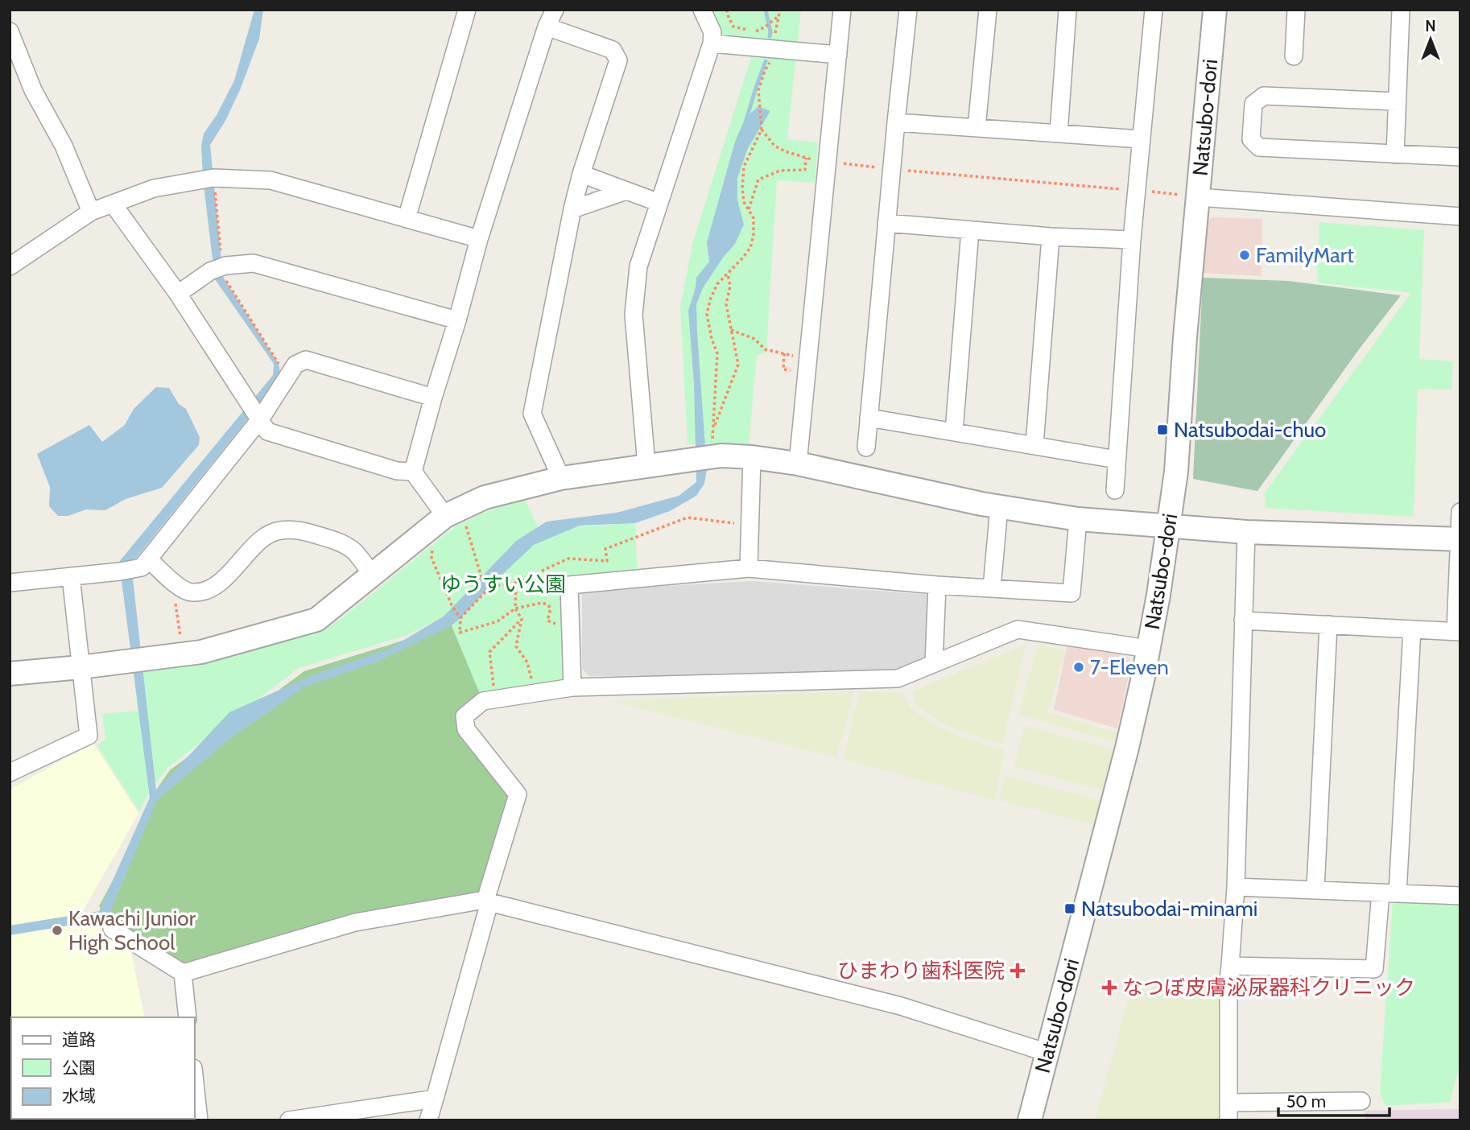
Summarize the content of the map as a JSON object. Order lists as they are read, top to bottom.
{
  "streets": {
    "street": ["Natsubo-dori"]
  },
  "parks": ["ゆうすい公園"],
  "places": {
    "other": ["FamilyMart", "7-Eleven", "Kawachi Junior High School"],
    "transit": ["Natsubodai-chuo", "Natsubodai-minami"],
    "health": ["ひまわり歯科医院", "なつぼ皮膚泌尿器科クリニック"]
  },
  "legend": ["道路", "公園", "水域"],
  "scale_bar": "50 m",
  "north": "top"
}
